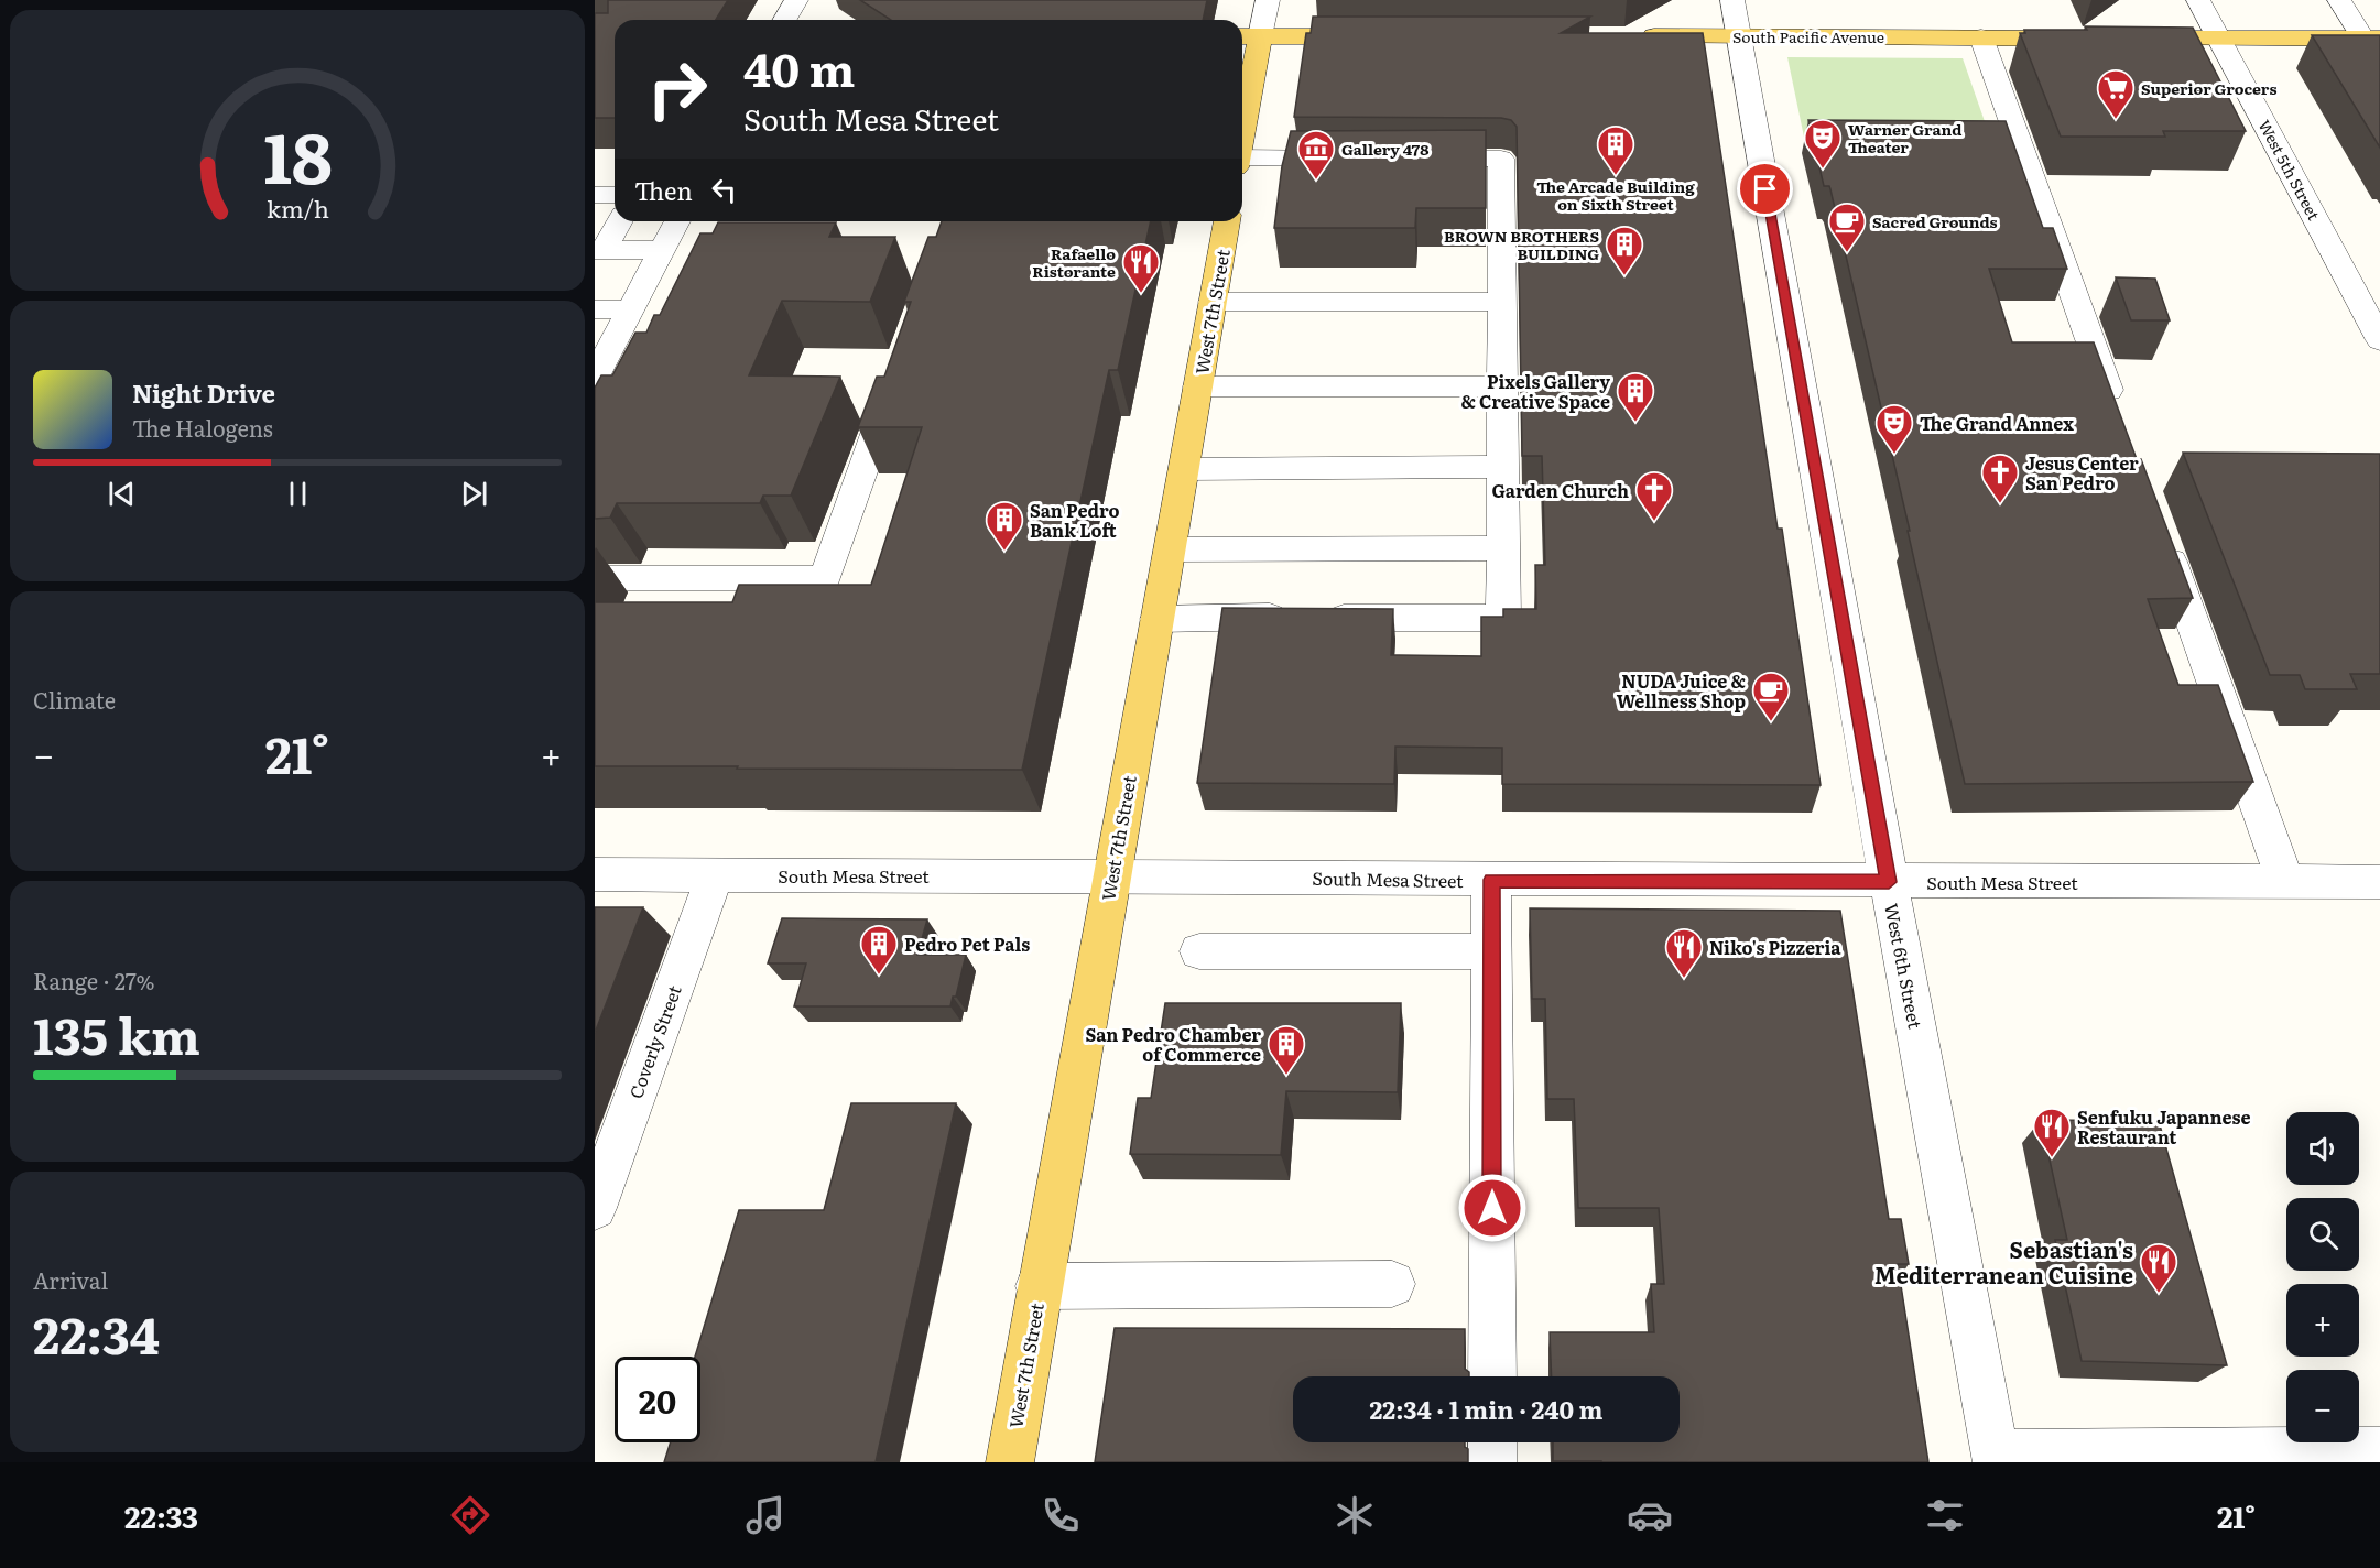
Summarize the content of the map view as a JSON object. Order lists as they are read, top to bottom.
{
  "streets": {
    "main road": ["South Pacific Avenue", "West 7th Street"],
    "street": [
      "West 5th Street",
      "South Mesa Street",
      "West 6th Street",
      "Coverly Street"
    ]
  },
  "crossings": [
    ["South Pacific Avenue", "West 6th Street"],
    ["West 7th Street", "South Mesa Street"],
    ["South Mesa Street", "West 6th Street"],
    ["South Mesa Street", "Coverly Street"]
  ],
  "places": {
    "supermarket": ["Superior Grocers"],
    "theatre": ["Warner Grand Theater", "The Grand Annex"],
    "building": [
      "The Arcade Building on Sixth Street",
      "BROWN BROTHERS BUILDING",
      "Pixels Gallery & Creative Space",
      "San Pedro Bank Loft",
      "Pedro Pet Pals",
      "San Pedro Chamber of Commerce"
    ],
    "museum": ["Gallery 478"],
    "cafe": ["Sacred Grounds", "NUDA Juice & Wellness Shop"],
    "restaurant": [
      "Rafaello Ristorante",
      "Niko's Pizzeria",
      "Senfuku Japannese Restaurant",
      "Sebastian's Mediterranean Cuisine"
    ],
    "church": ["Jesus Center San Pedro", "Garden Church"]
  },
  "page": {
    "turn": ["40 m", "South Mesa Street"],
    "then": "Then",
    "song": ["Night Drive", "The Halogens"],
    "tile": [
      "Climate",
      ["Range · 27%", "135 km"],
      ["Arrival", "22:34"]
    ],
    "heat": ["−", "21°", "+"],
    "map_buttons": ["+", "−"],
    "limit": "20",
    "trip": "22:34 · 1 min · 240 m",
    "tabs": ["22:33", "21°"],
    "gauge": ["18", "km/h"]
  }
}
